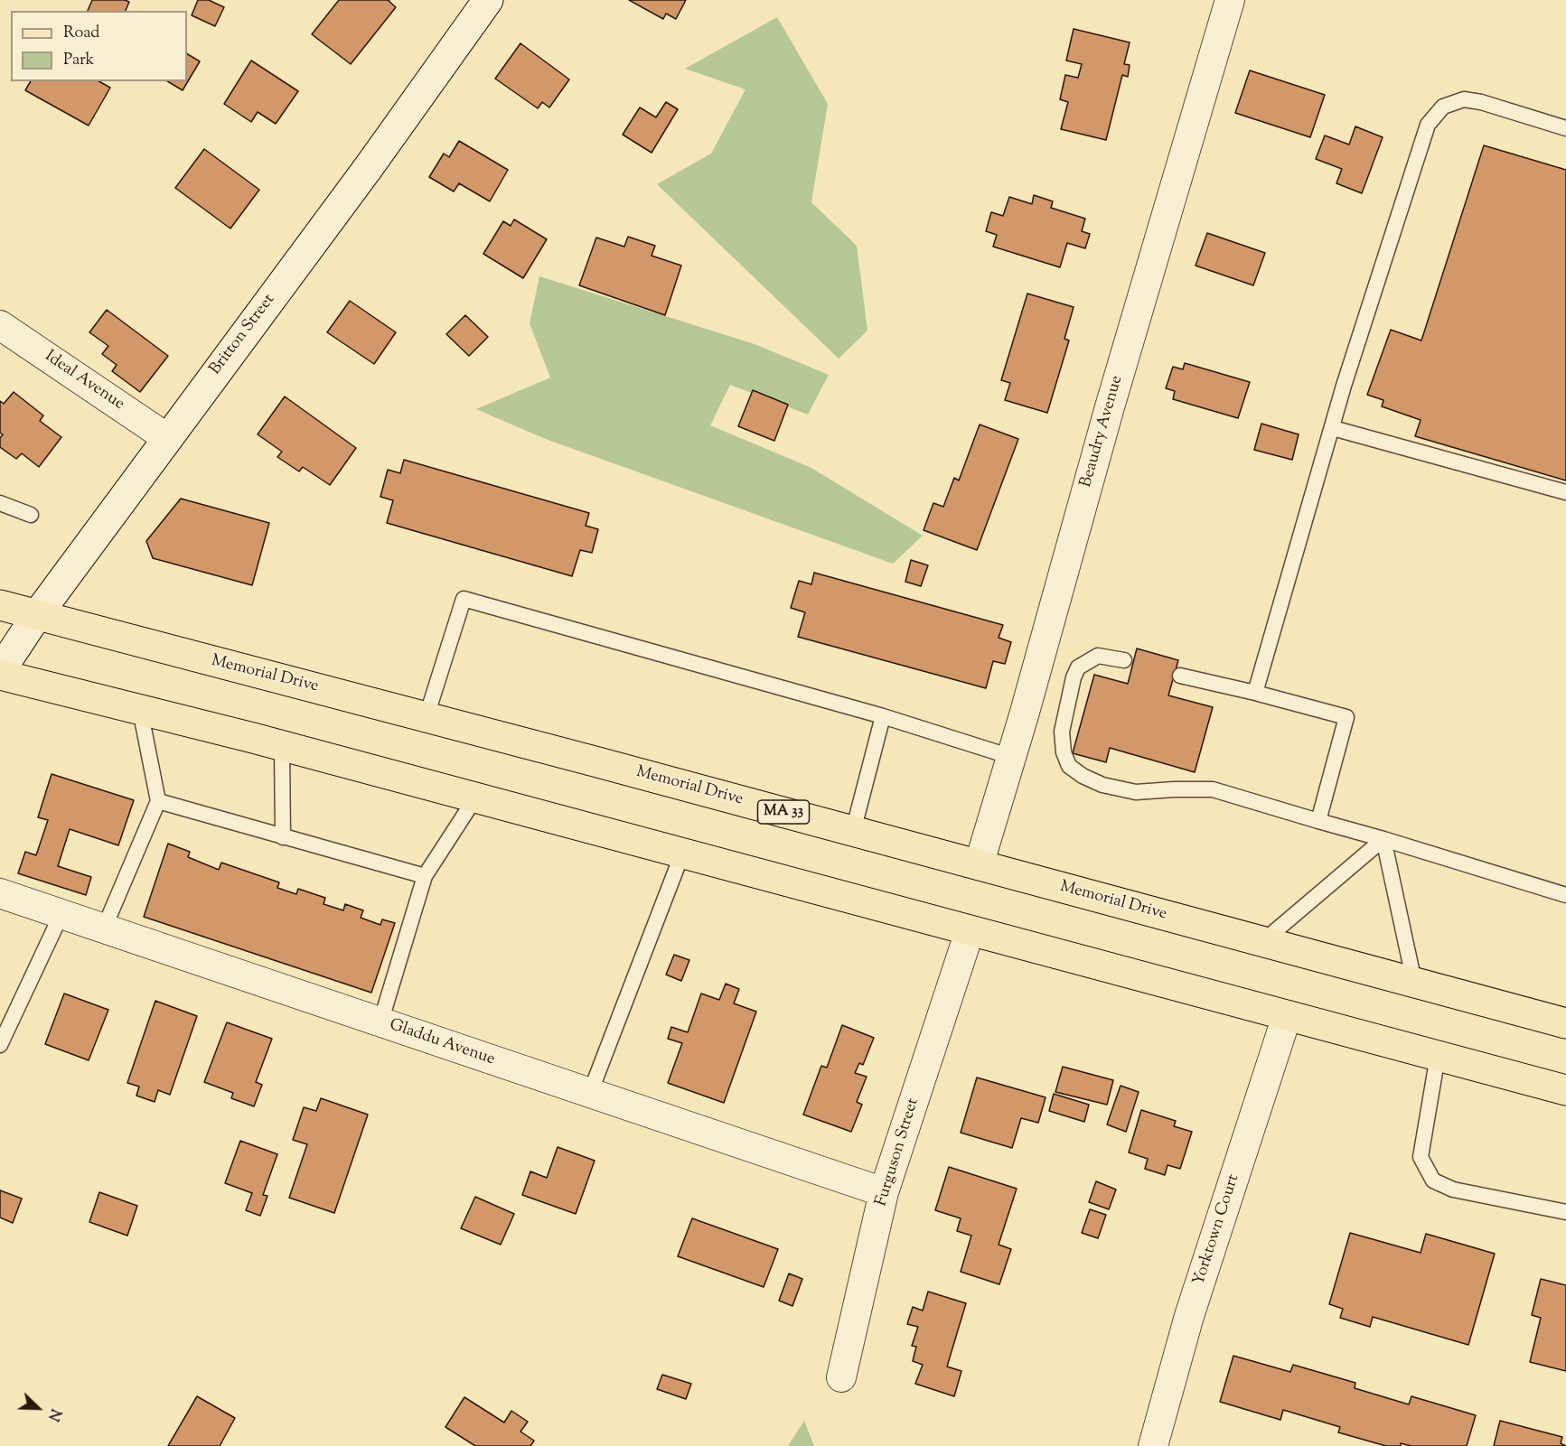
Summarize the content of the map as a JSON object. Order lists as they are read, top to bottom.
{
  "streets": {
    "main road": ["Memorial Drive", "MA 33"],
    "street": [
      "Britton Street",
      "Ideal Avenue",
      "Beaudry Avenue",
      "Gladdu Avenue",
      "Furguson Street",
      "Yorktown Court"
    ]
  },
  "crossings": [
    ["Britton Street", "Ideal Avenue"],
    ["Britton Street", "Memorial Drive"],
    ["Beaudry Avenue", "Memorial Drive"],
    ["Gladdu Avenue", "Furguson Street"]
  ],
  "legend": ["Road", "Park"],
  "north": "bottom right"
}
